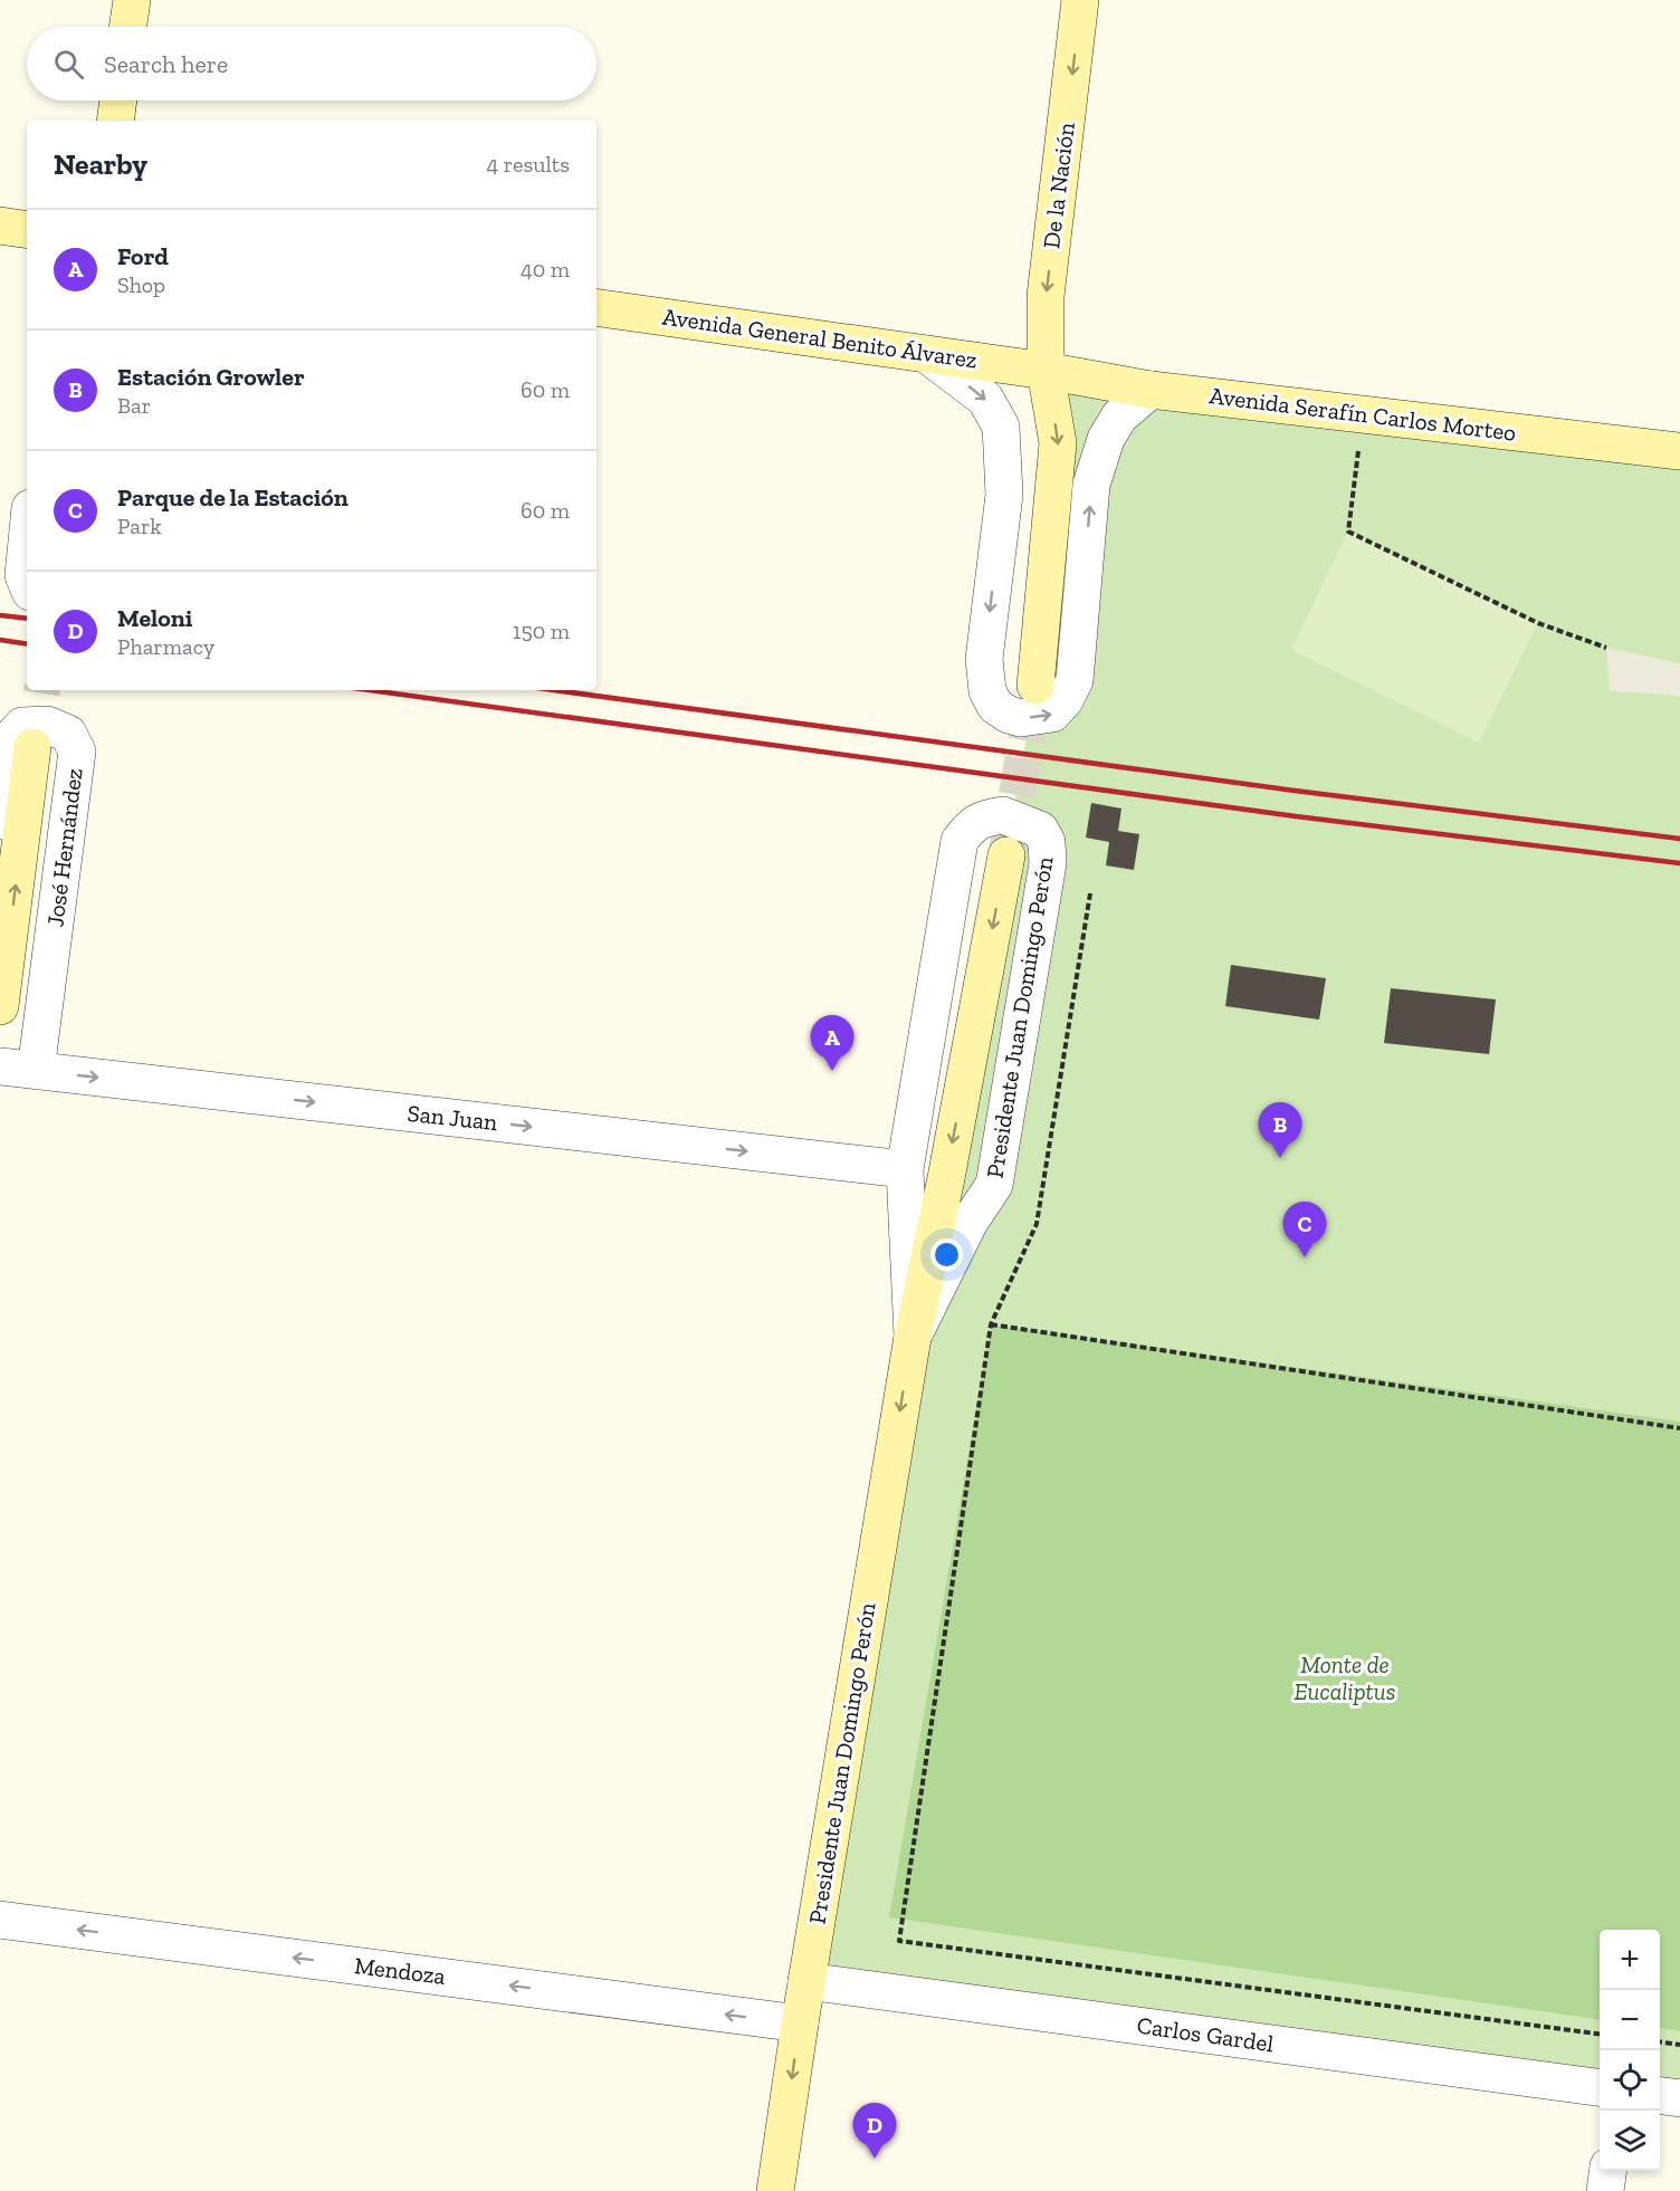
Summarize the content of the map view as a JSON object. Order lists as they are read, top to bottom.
{
  "streets": {
    "main road": [
      "De la Nación",
      "Avenida General Benito Álvarez",
      "Avenida Serafín Carlos Morteo",
      "José Hernández",
      "Presidente Juan Domingo Perón"
    ],
    "street": ["San Juan", "Mendoza", "Carlos Gardel"]
  },
  "crossings": [
    ["De la Nación", "Avenida General Benito Álvarez"],
    ["De la Nación", "Avenida Serafín Carlos Morteo"],
    ["Avenida General Benito Álvarez", "Avenida Serafín Carlos Morteo"],
    ["José Hernández", "San Juan"],
    ["Presidente Juan Domingo Perón", "San Juan"],
    ["Presidente Juan Domingo Perón", "Mendoza"],
    ["Presidente Juan Domingo Perón", "Carlos Gardel"]
  ],
  "one_way": [
    "De la Nación",
    "Presidente Juan Domingo Perón",
    "San Juan",
    "Mendoza"
  ],
  "parks": ["Monte de Eucaliptus"],
  "page": {
    "search": "Search here",
    "heading": ["Nearby", "4 results"],
    "list": [
      {
        "mark": "A",
        "name": "Ford",
        "note": "Shop",
        "value": "40 m"
      },
      {
        "mark": "B",
        "name": "Estación Growler",
        "note": "Bar",
        "value": "60 m"
      },
      {
        "mark": "C",
        "name": "Parque de la Estación",
        "note": "Park",
        "value": "60 m"
      },
      {
        "mark": "D",
        "name": "Meloni",
        "note": "Pharmacy",
        "value": "150 m"
      }
    ],
    "pins": [
      "A",
      "B",
      "C",
      "D"
    ],
    "map_buttons": ["+", "−"]
  }
}
